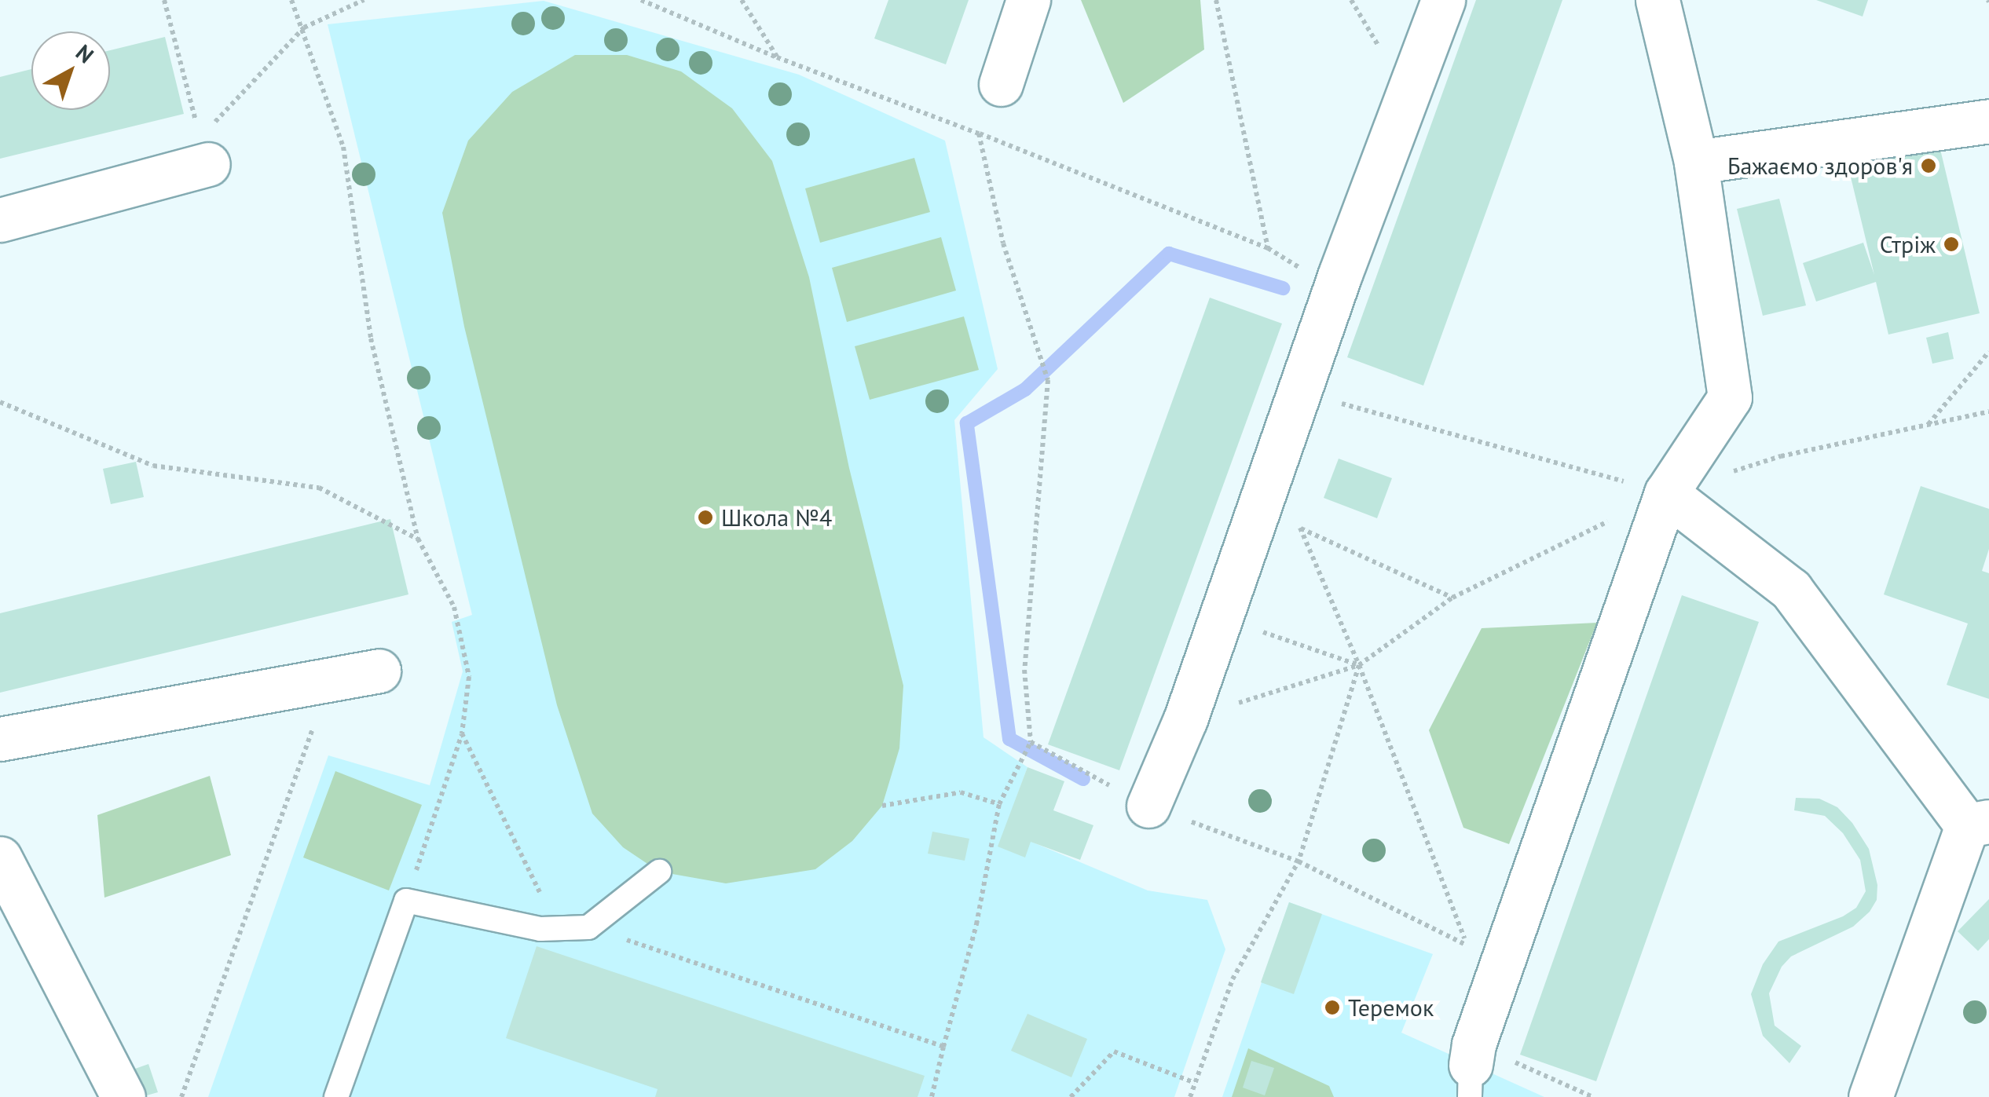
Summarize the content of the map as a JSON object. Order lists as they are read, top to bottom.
{
  "places": [
    "Бажаємо здоров'я",
    "Стріж",
    "Школа №4",
    "Теремок"
  ],
  "north": "top right"
}
